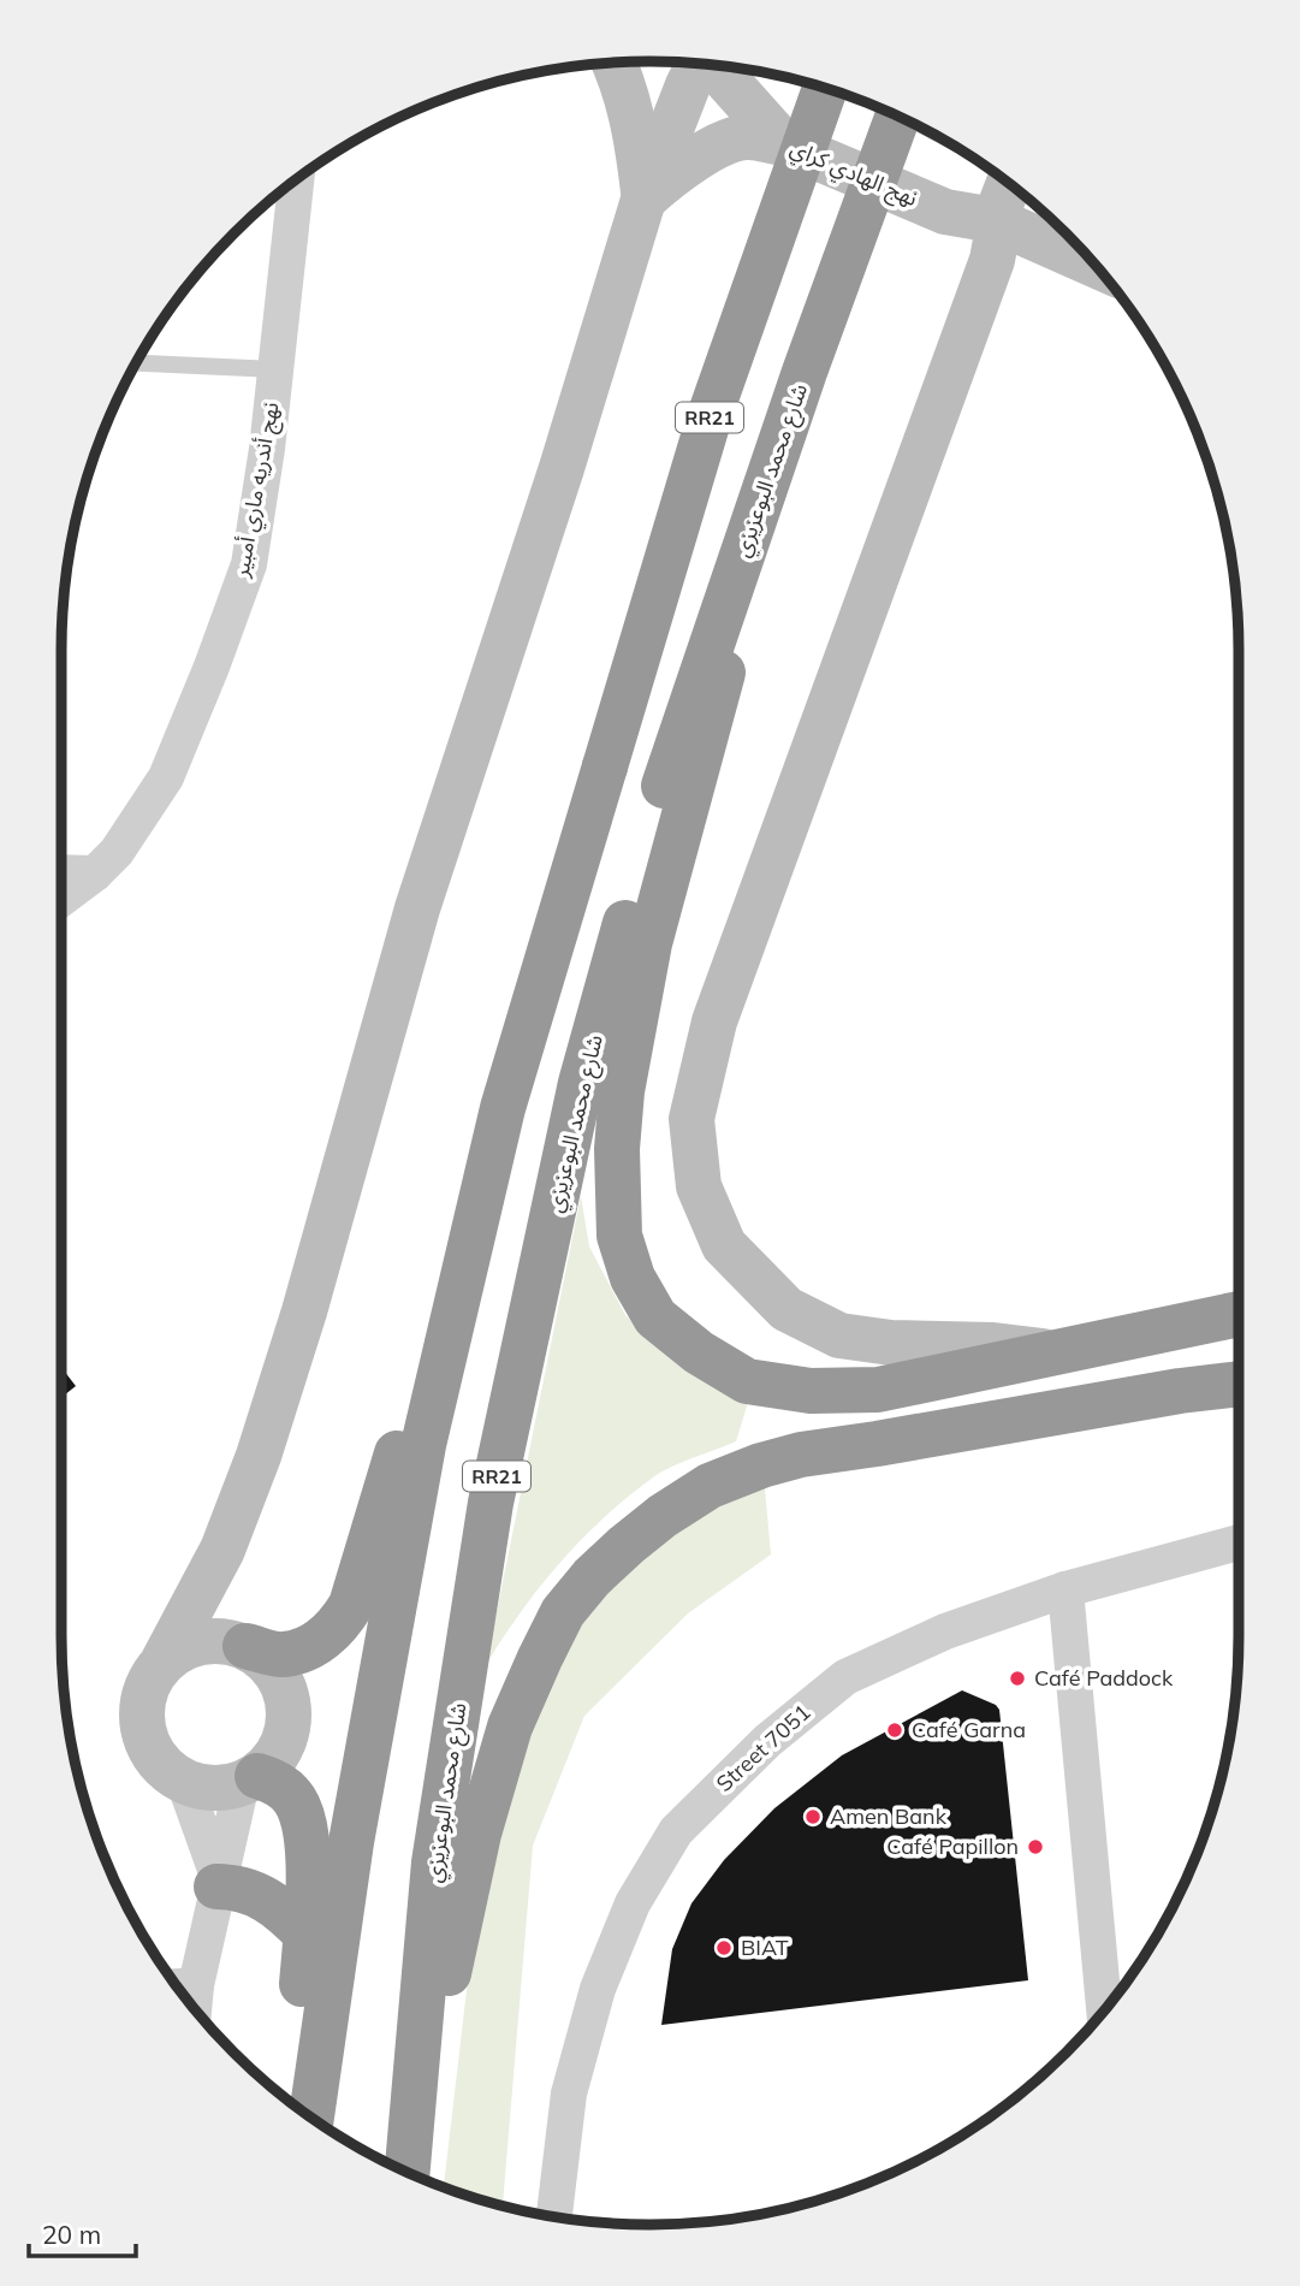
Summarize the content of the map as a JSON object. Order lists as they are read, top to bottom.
{
  "streets": {
    "highway": ["RR21", "شارع محمد البوعزيزي"],
    "street": ["نهج الهادي كراي", "نهج أندريه ماري أمبير", "Street 7051"]
  },
  "places": [
    "Café Paddock",
    "Café Garna",
    "Amen Bank",
    "Café Papillon",
    "BIAT"
  ],
  "scale_bar": "20 m"
}
